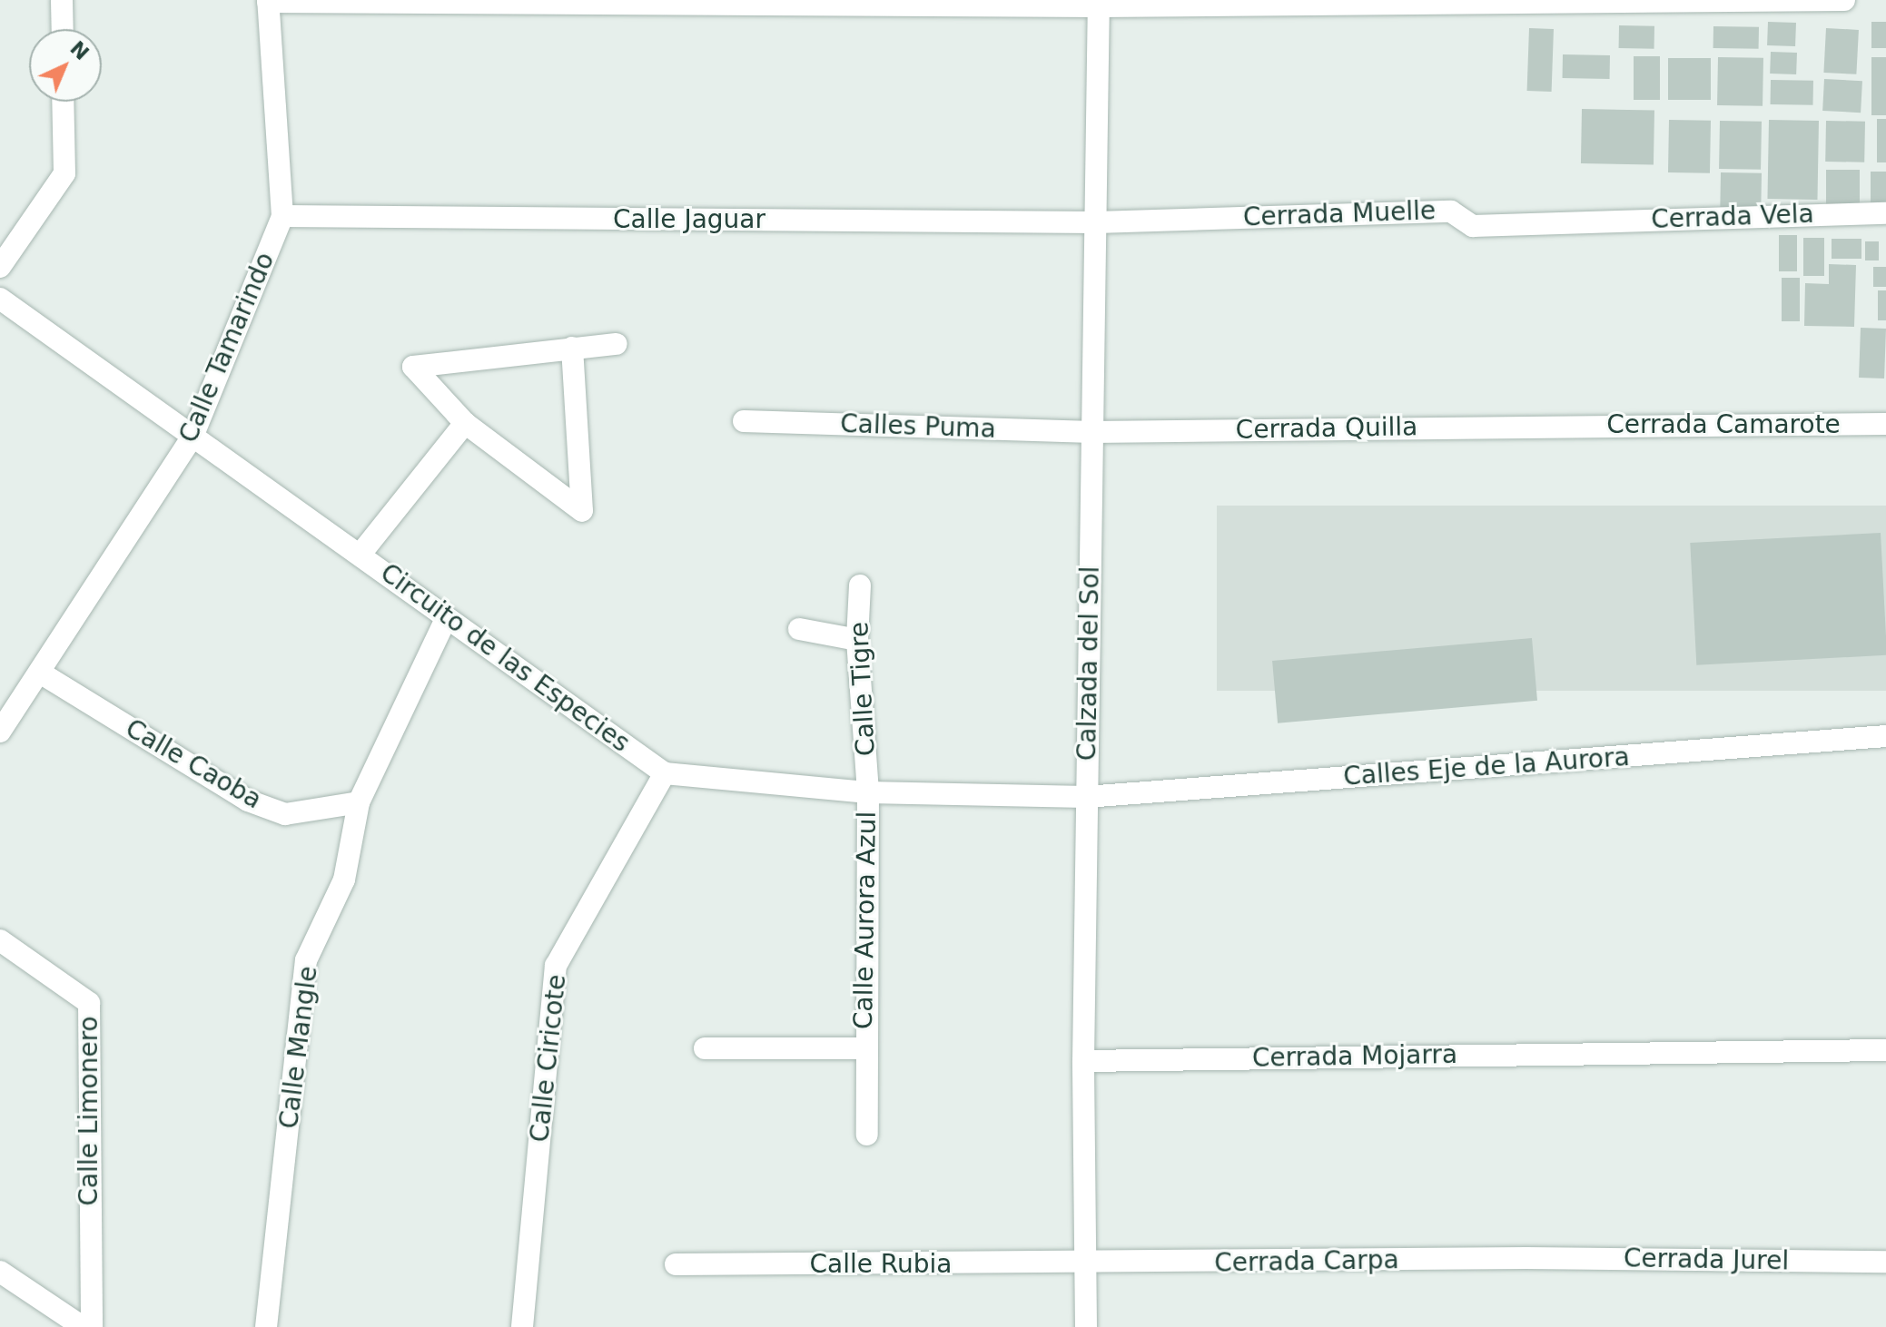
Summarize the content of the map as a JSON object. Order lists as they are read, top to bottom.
{
  "streets": {
    "street": [
      "Cerrada Muelle",
      "Cerrada Vela",
      "Calle Jaguar",
      "Calle Tamarindo",
      "Cerrada Camarote",
      "Calles Puma",
      "Cerrada Quilla",
      "Circuito de las Especies",
      "Calzada del Sol",
      "Calle Tigre",
      "Calle Caoba",
      "Calles Eje de la Aurora",
      "Calle Aurora Azul",
      "Calle Mangle",
      "Cerrada Mojarra",
      "Calle Ciricote",
      "Calle Limonero",
      "Cerrada Jurel",
      "Cerrada Carpa",
      "Calle Rubia"
    ]
  },
  "crossings": [
    ["Cerrada Muelle", "Cerrada Vela"],
    ["Cerrada Muelle", "Calle Jaguar"],
    ["Cerrada Muelle", "Calzada del Sol"],
    ["Calle Jaguar", "Calle Tamarindo"],
    ["Calle Jaguar", "Calzada del Sol"],
    ["Calle Tamarindo", "Circuito de las Especies"],
    ["Calle Tamarindo", "Calle Caoba"],
    ["Cerrada Camarote", "Cerrada Quilla"],
    ["Calles Puma", "Cerrada Quilla"],
    ["Calles Puma", "Calzada del Sol"],
    ["Cerrada Quilla", "Calzada del Sol"],
    ["Circuito de las Especies", "Calzada del Sol"],
    ["Circuito de las Especies", "Calle Tigre"],
    ["Circuito de las Especies", "Calles Eje de la Aurora"],
    ["Circuito de las Especies", "Calle Aurora Azul"],
    ["Circuito de las Especies", "Calle Mangle"],
    ["Circuito de las Especies", "Calle Ciricote"],
    ["Calzada del Sol", "Calles Eje de la Aurora"],
    ["Calzada del Sol", "Cerrada Mojarra"],
    ["Calzada del Sol", "Cerrada Carpa"],
    ["Calzada del Sol", "Calle Rubia"],
    ["Calle Tigre", "Calle Aurora Azul"],
    ["Calle Caoba", "Calle Mangle"],
    ["Cerrada Jurel", "Cerrada Carpa"],
    ["Cerrada Carpa", "Calle Rubia"]
  ],
  "north": "top right"
}
